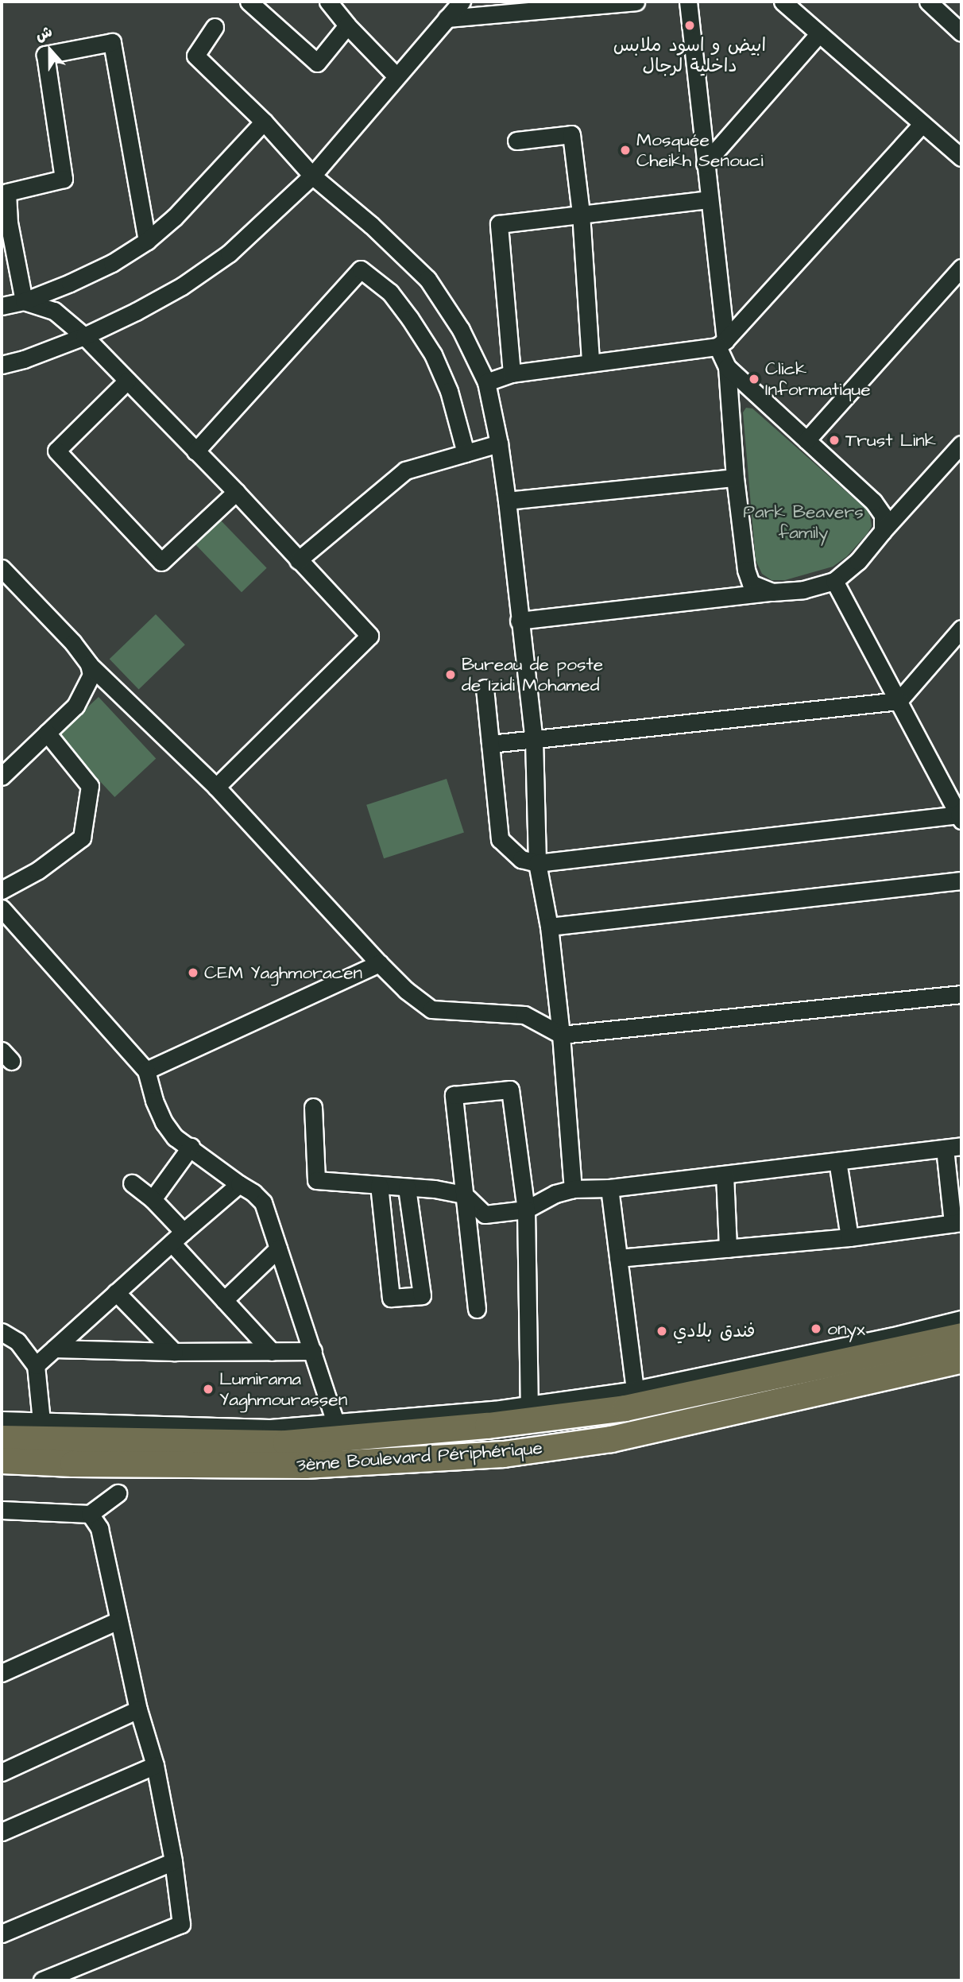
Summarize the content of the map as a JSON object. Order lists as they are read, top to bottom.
{
  "streets": {
    "highway": ["3ème Boulevard Périphérique"]
  },
  "parks": ["Park Beavers family"],
  "places": [
    "ابيض و اسود ملابس داخلية لرجال",
    "Mosquée Cheikh Senouci",
    "Click Informatique",
    "Trust Link",
    "Bureau de poste de Izidi Mohamed",
    "CEM Yaghmoracen",
    "onyx",
    "فندق بلادي",
    "Lumirama Yaghmourassen"
  ],
  "north": "top"
}
